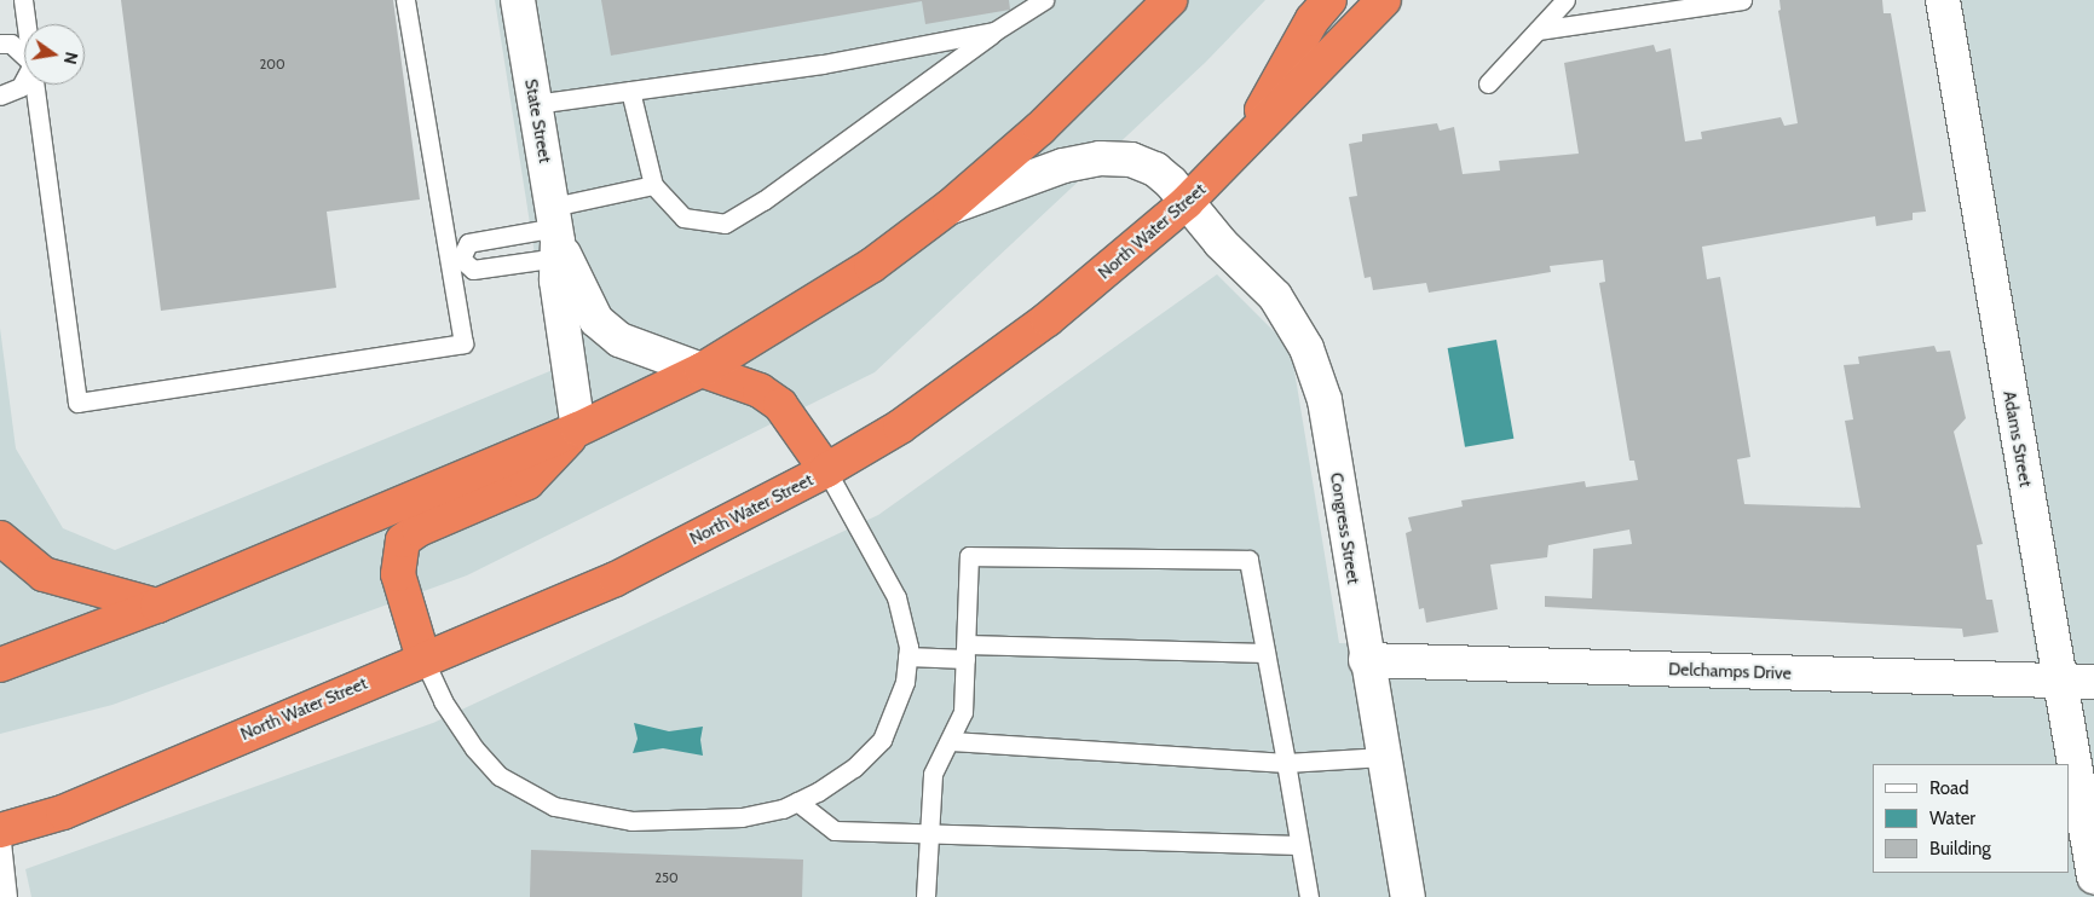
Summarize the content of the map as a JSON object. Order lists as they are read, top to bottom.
{
  "streets": {
    "highway": ["North Water Street"],
    "street": [
      "State Street",
      "Adams Street",
      "Congress Street",
      "Delchamps Drive"
    ]
  },
  "crossings": [
    ["North Water Street", "Congress Street"],
    ["Adams Street", "Delchamps Drive"],
    ["Congress Street", "Delchamps Drive"]
  ],
  "house_numbers": ["200", "250"],
  "legend": ["Road", "Water", "Building"],
  "north": "right"
}
